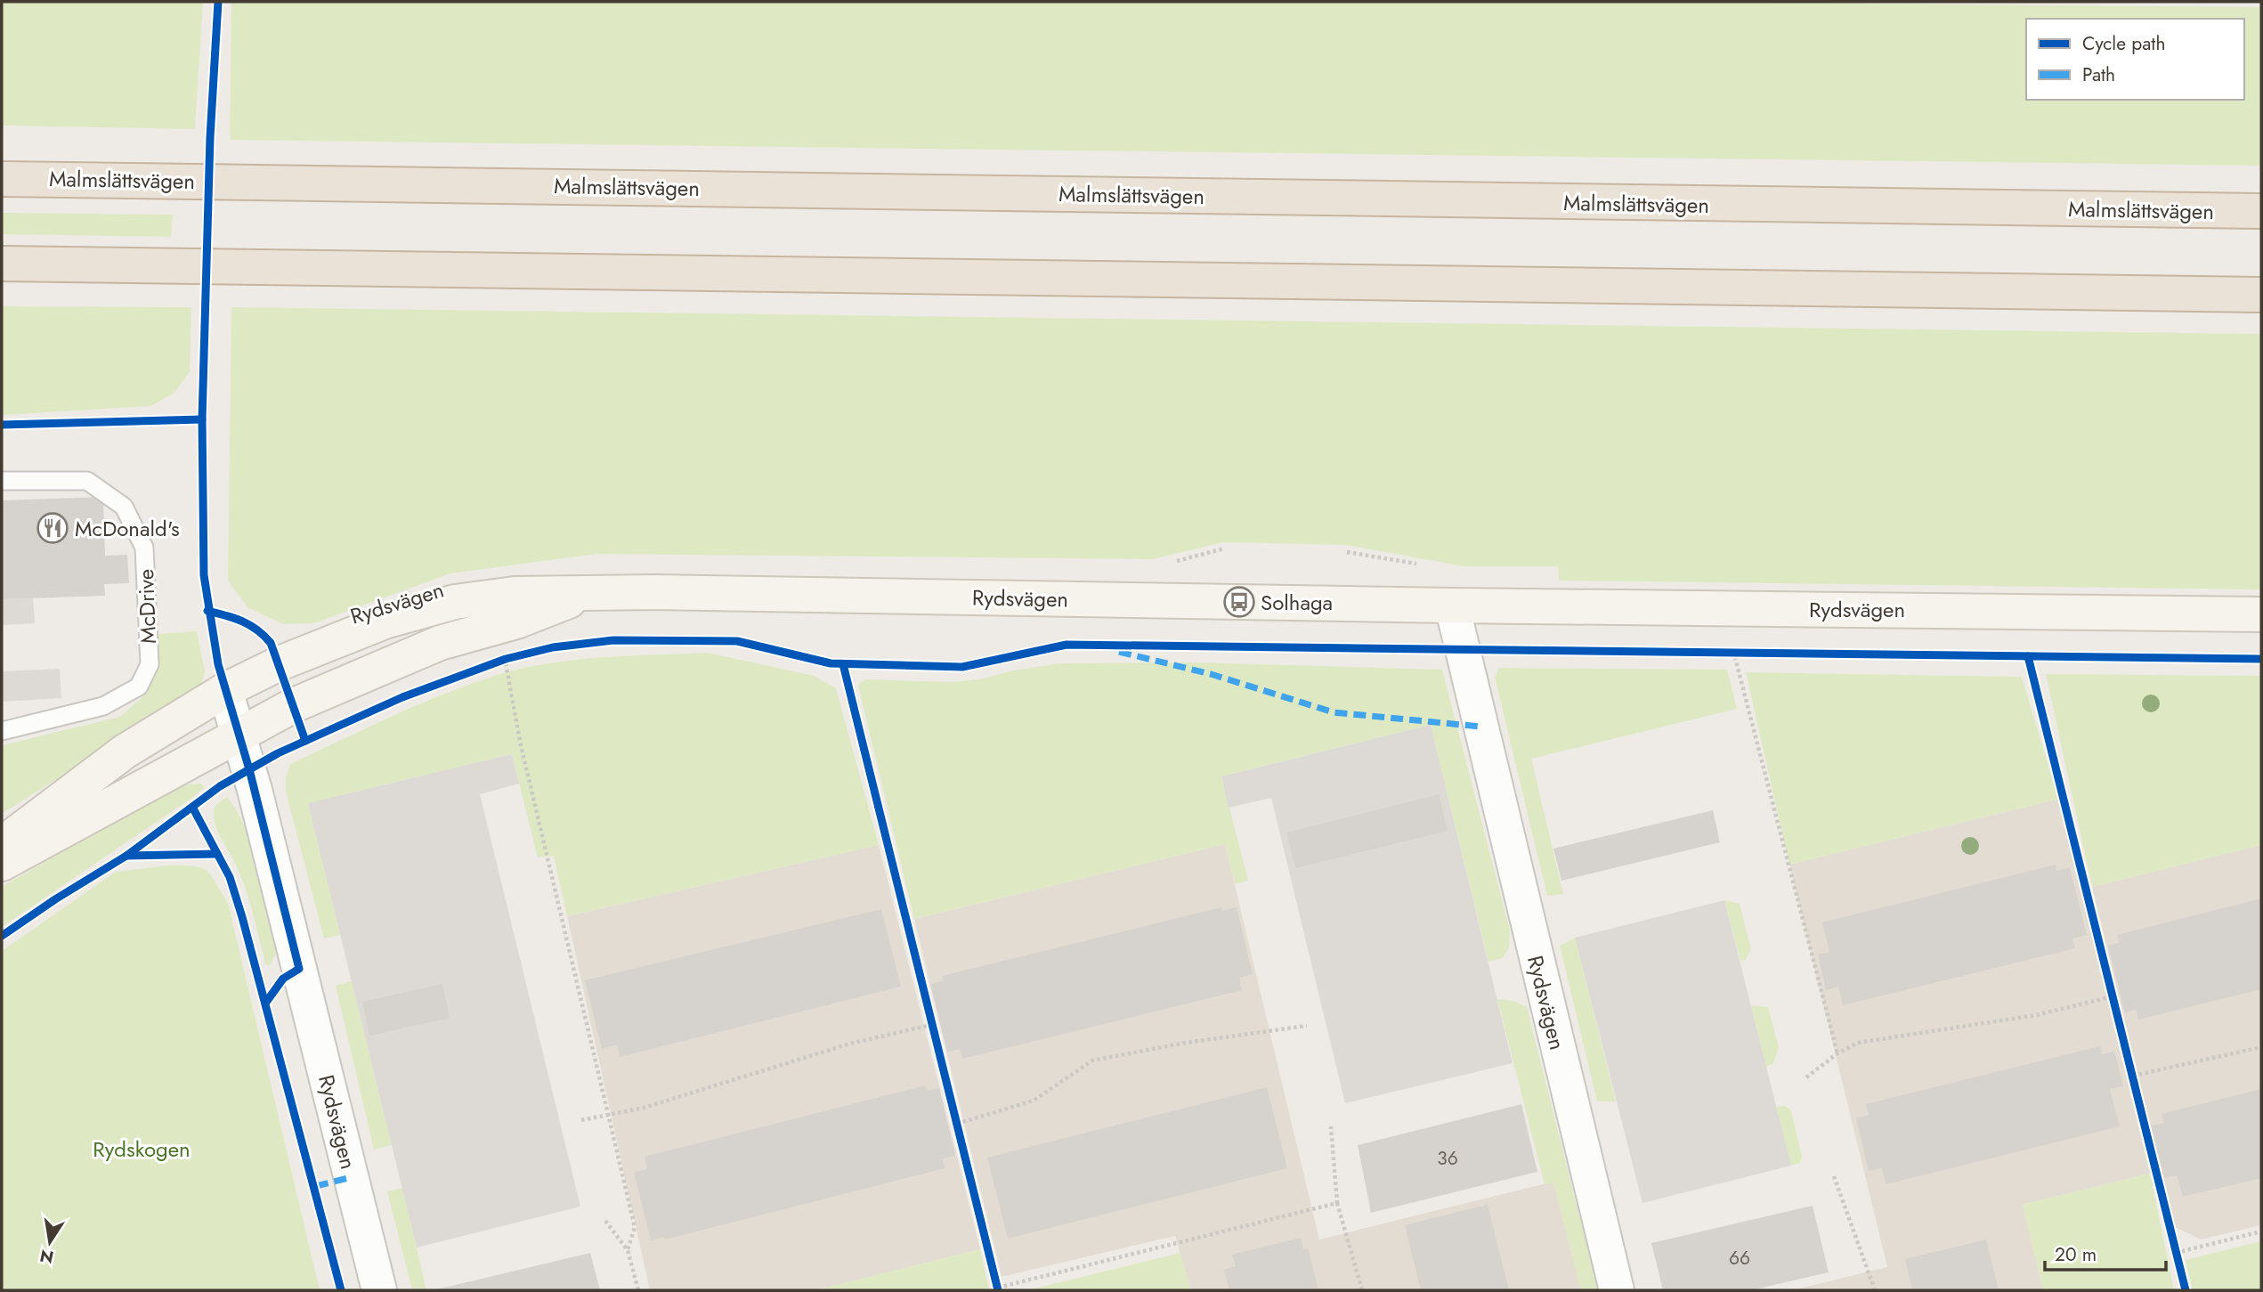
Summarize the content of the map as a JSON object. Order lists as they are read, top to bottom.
{
  "streets": {
    "highway": ["Malmslättsvägen"],
    "street": ["Rydsvägen"],
    "lane": ["McDrive"]
  },
  "parks": ["Rydskogen"],
  "places": {
    "restaurant": ["McDonald's"],
    "bus stop": ["Solhaga"]
  },
  "house_numbers": ["36", "66"],
  "legend": ["Cycle path", "Path"],
  "scale_bar": "20 m",
  "north": "bottom"
}
